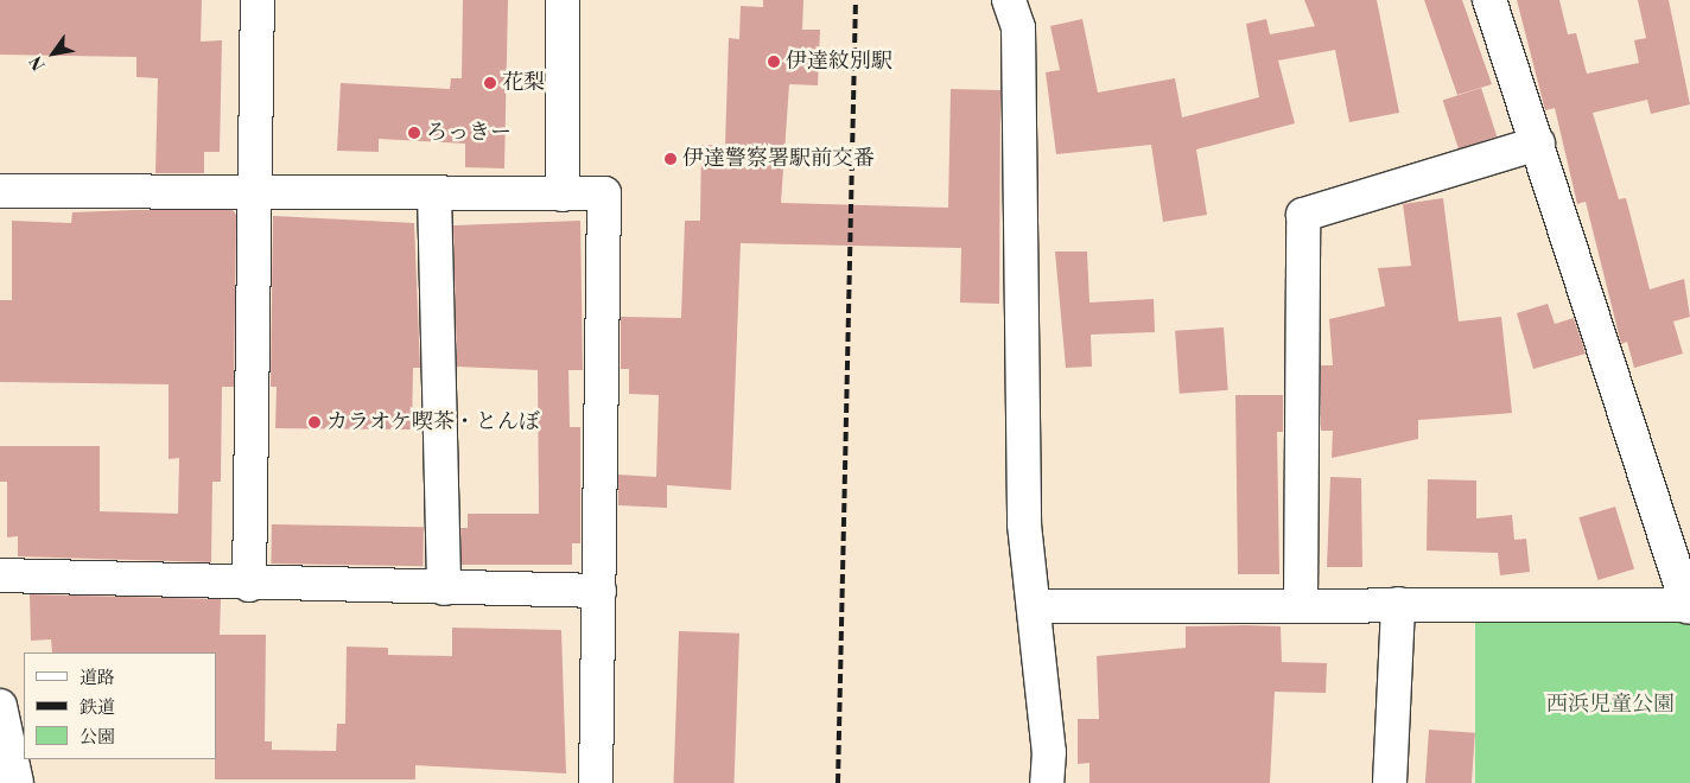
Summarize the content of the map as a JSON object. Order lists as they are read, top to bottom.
{
  "parks": ["西浜児童公園"],
  "places": [
    "伊達紋別駅",
    "花梨",
    "ろっきー",
    "伊達警察署駅前交番",
    "カラオケ喫茶・とんぼ"
  ],
  "legend": ["道路", "鉄道", "公園"],
  "north": "bottom left"
}
